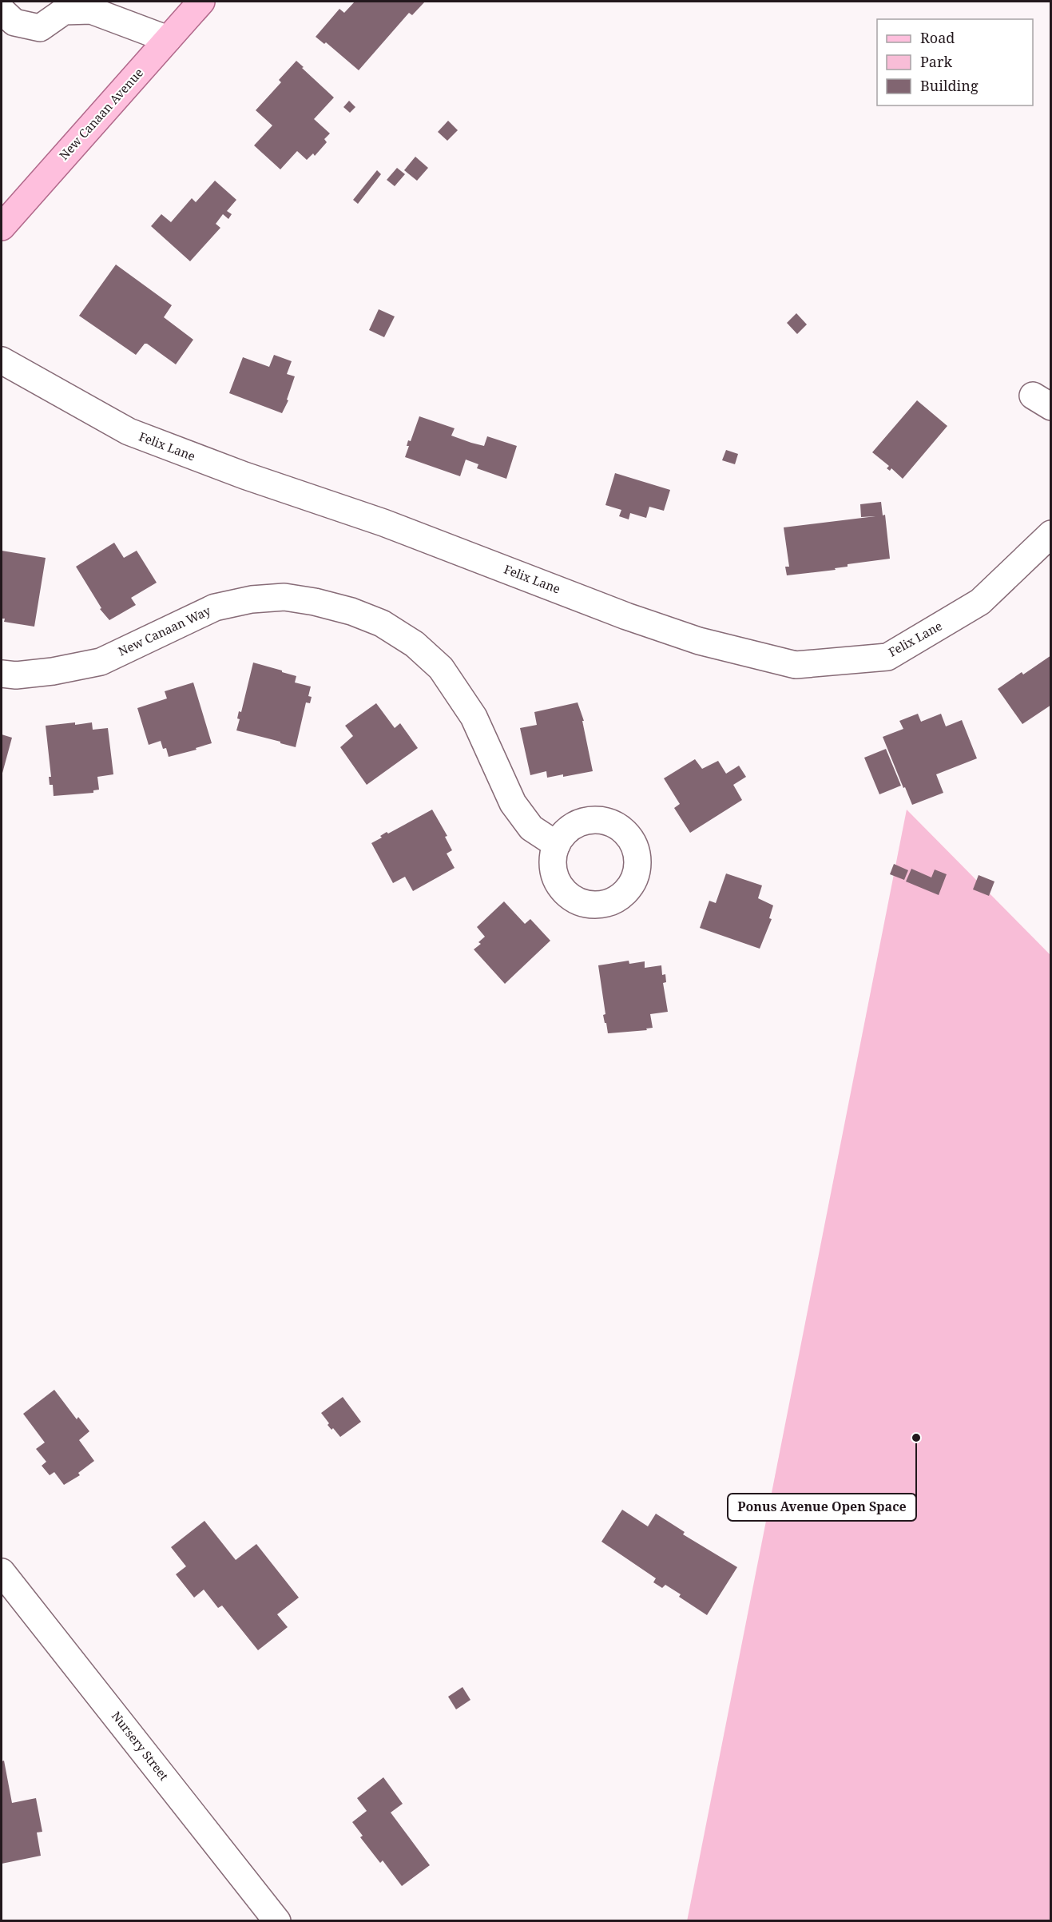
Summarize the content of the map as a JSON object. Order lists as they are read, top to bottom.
{
  "streets": {
    "main road": ["New Canaan Avenue"],
    "street": ["Felix Lane", "New Canaan Way", "Nursery Street"]
  },
  "places": ["Ponus Avenue Open Space"],
  "legend": ["Road", "Park", "Building"]
}
